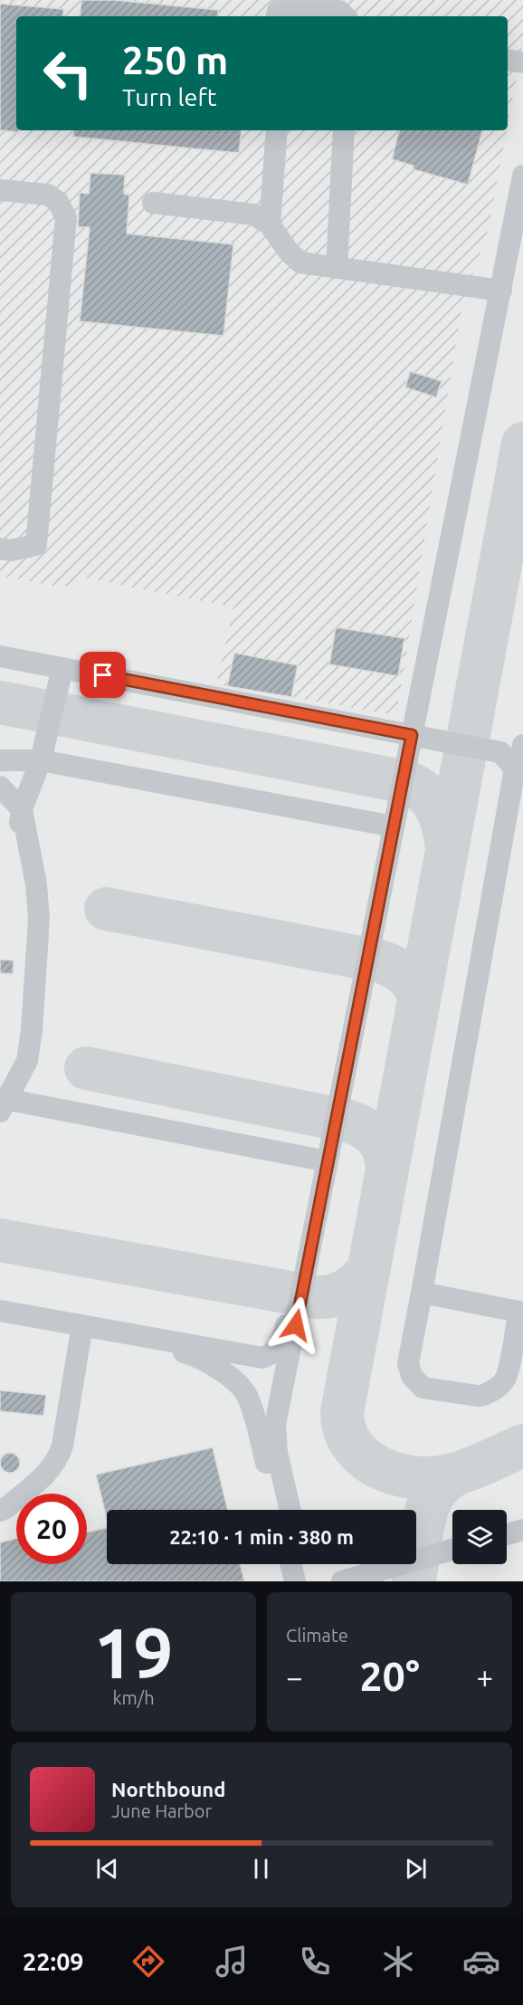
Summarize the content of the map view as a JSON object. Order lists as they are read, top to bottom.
{
  "page": {
    "turn": ["250 m", "Turn left"],
    "limit": "20",
    "trip": "22:10 · 1 min · 380 m",
    "tile": [
      ["19", "km/h"],
      "Climate"
    ],
    "heat": ["−", "20°", "+"],
    "song": ["Northbound", "June Harbor"],
    "tabs": "22:09"
  }
}
